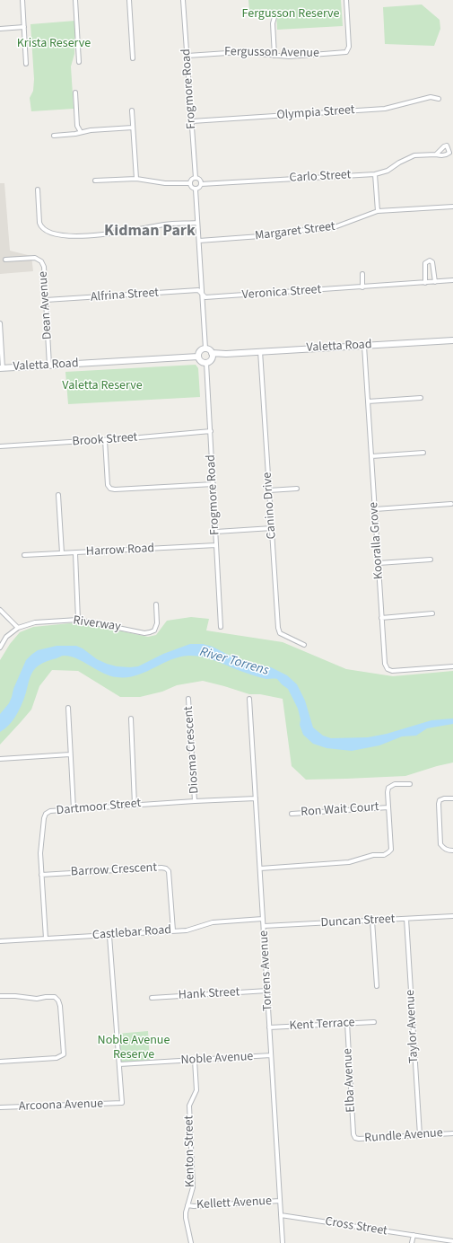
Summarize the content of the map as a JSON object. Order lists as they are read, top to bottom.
{
  "streets": {
    "street": [
      "Fergusson Avenue",
      "Frogmore Road",
      "Olympia Street",
      "Carlo Street",
      "Margaret Street",
      "Veronica Street",
      "Alfrina Street",
      "Dean Avenue",
      "Valetta Road",
      "Brook Street",
      "Canino Drive",
      "Kooralla Grove",
      "Harrow Road",
      "Riverway",
      "Diosma Crescent",
      "Dartmoor Street",
      "Ron Wait Court",
      "Barrow Crescent",
      "Duncan Street",
      "Castlebar Road",
      "Torrens Avenue",
      "Hank Street",
      "Kent Terrace",
      "Taylor Avenue",
      "Noble Avenue",
      "Elba Avenue",
      "Arcoona Avenue",
      "Rundle Avenue",
      "Kenton Street",
      "Kellett Avenue",
      "Cross Street"
    ]
  },
  "crossings": [
    ["Fergusson Avenue", "Frogmore Road"],
    ["Frogmore Road", "Olympia Street"],
    ["Frogmore Road", "Carlo Street"],
    ["Frogmore Road", "Valetta Road"],
    ["Frogmore Road", "Brook Street"],
    ["Frogmore Road", "Harrow Road"],
    ["Veronica Street", "Alfrina Street"],
    ["Alfrina Street", "Dean Avenue"],
    ["Dean Avenue", "Valetta Road"],
    ["Valetta Road", "Canino Drive"],
    ["Valetta Road", "Kooralla Grove"],
    ["Diosma Crescent", "Dartmoor Street"],
    ["Dartmoor Street", "Barrow Crescent"],
    ["Dartmoor Street", "Castlebar Road"],
    ["Dartmoor Street", "Torrens Avenue"],
    ["Barrow Crescent", "Castlebar Road"],
    ["Duncan Street", "Torrens Avenue"],
    ["Duncan Street", "Taylor Avenue"],
    ["Castlebar Road", "Torrens Avenue"],
    ["Torrens Avenue", "Hank Street"],
    ["Torrens Avenue", "Kent Terrace"],
    ["Torrens Avenue", "Noble Avenue"],
    ["Torrens Avenue", "Kellett Avenue"],
    ["Torrens Avenue", "Cross Street"],
    ["Kent Terrace", "Elba Avenue"],
    ["Taylor Avenue", "Rundle Avenue"],
    ["Noble Avenue", "Arcoona Avenue"],
    ["Noble Avenue", "Kenton Street"],
    ["Elba Avenue", "Rundle Avenue"],
    ["Kenton Street", "Kellett Avenue"]
  ],
  "districts": ["Kidman Park"],
  "water": ["River Torrens"],
  "parks": [
    "Fergusson Reserve",
    "Krista Reserve",
    "Valetta Reserve",
    "Noble Avenue Reserve"
  ]
}
